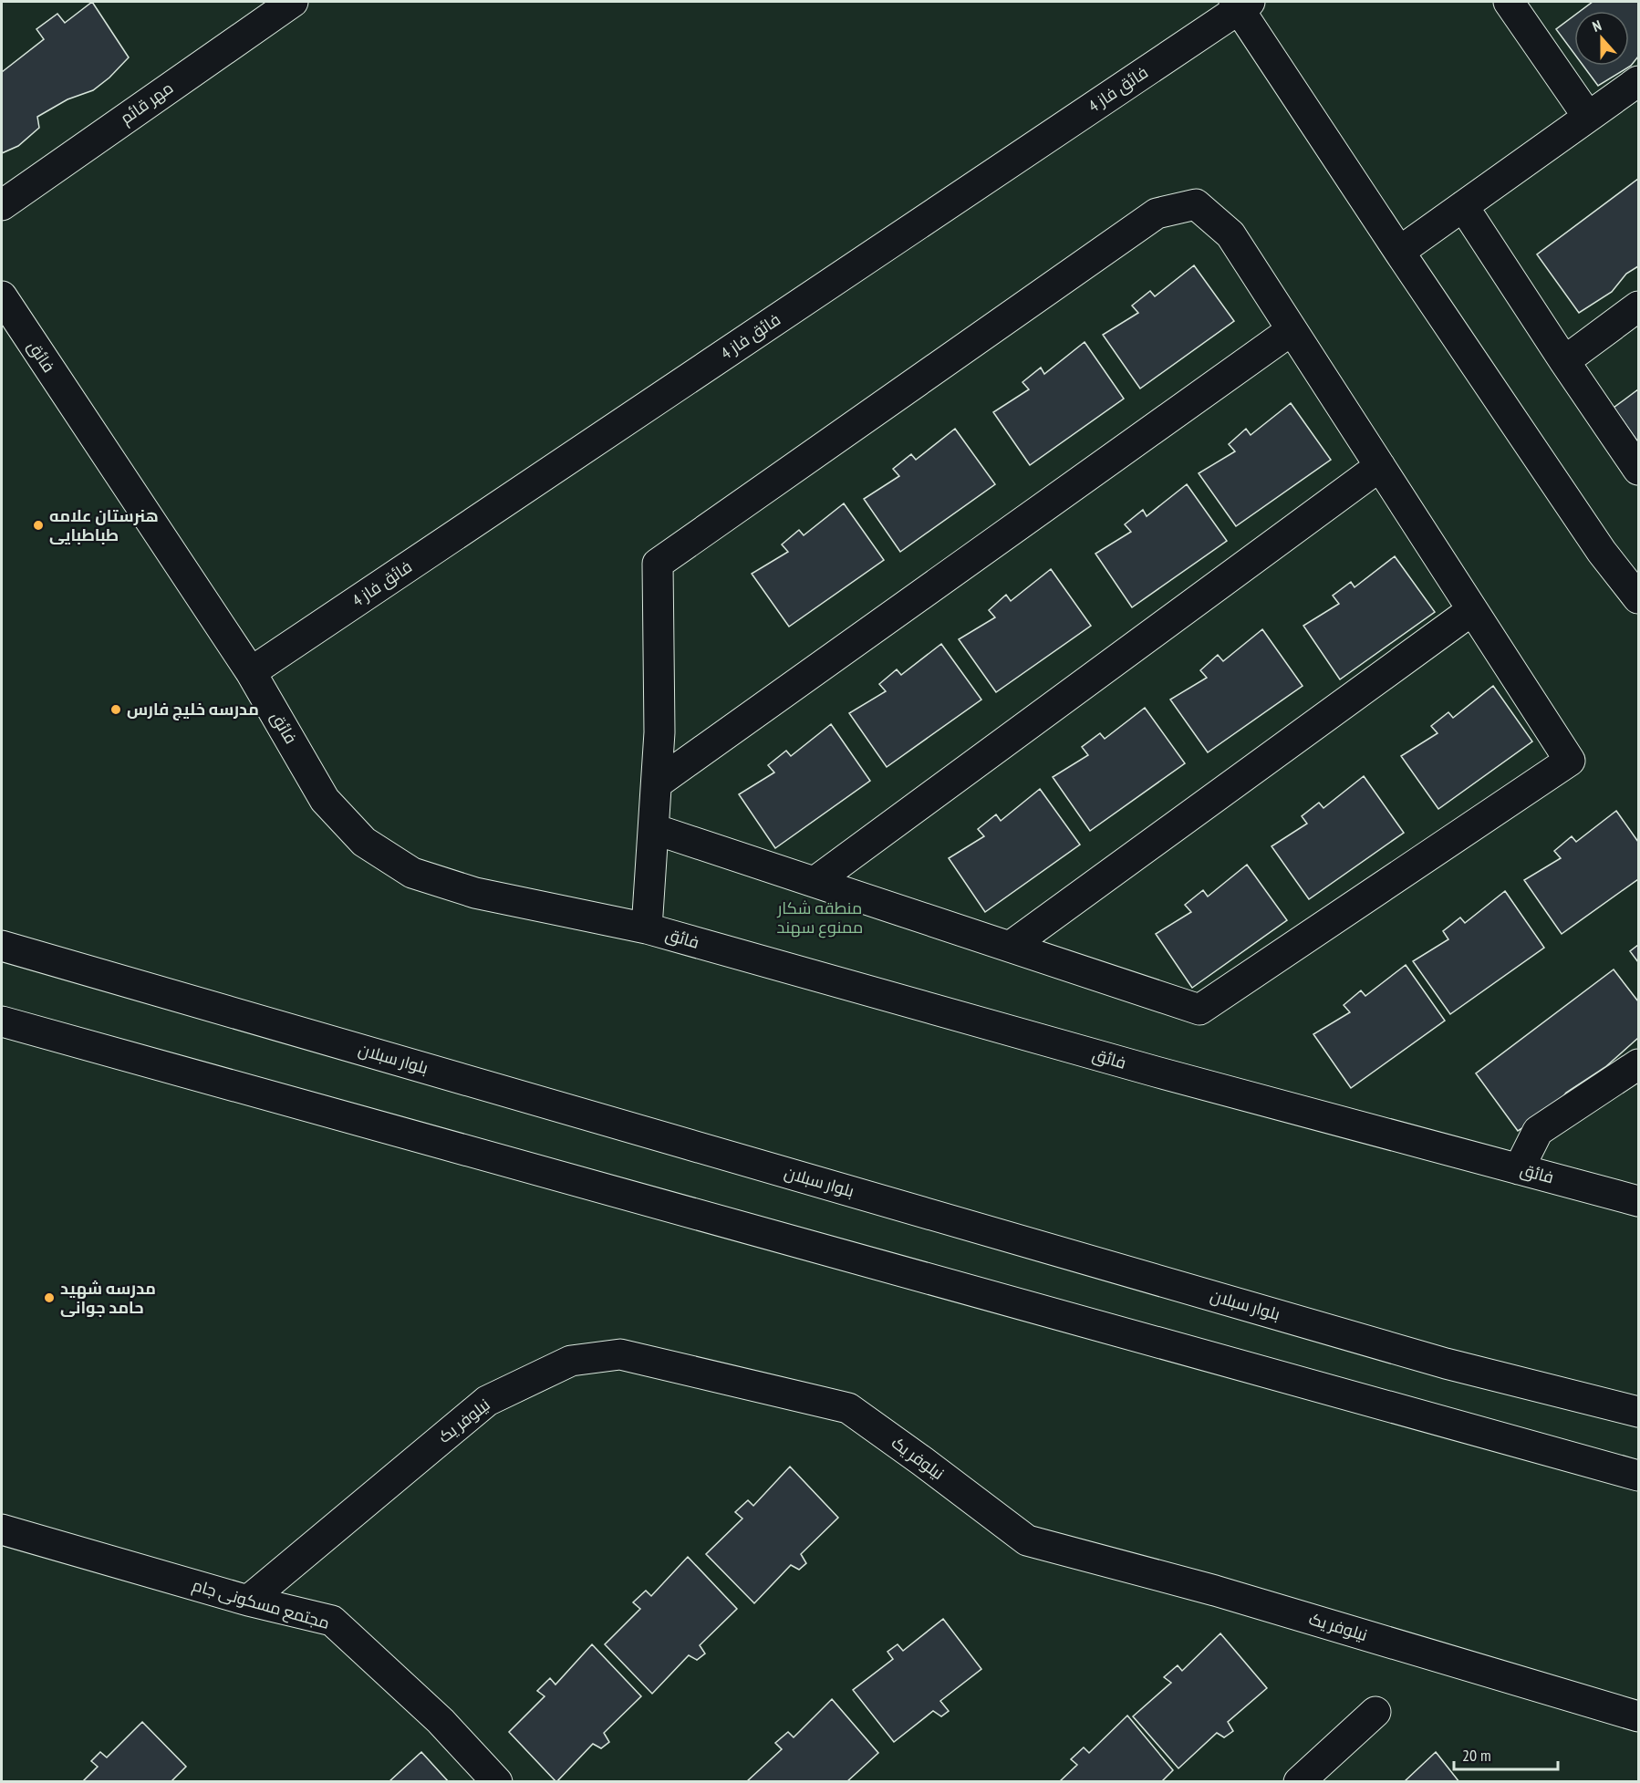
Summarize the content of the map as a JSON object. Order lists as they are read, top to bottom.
{
  "streets": {
    "street": [
      "فائق فاز 4",
      "مهر قائم",
      "فائق",
      "بلوار سبلان",
      "نیلوفر یک",
      "مجتمع مسکونی جام"
    ]
  },
  "crossings": [
    ["فائق فاز 4", "فائق"],
    ["نیلوفر یک", "مجتمع مسکونی جام"]
  ],
  "parks": ["منطقه شکار ممنوع سهند"],
  "places": ["هنرستان علامه طباطبایی", "مدرسه خلیج فارس", "مدرسه شهید حامد جوانی"],
  "scale_bar": "20 m",
  "north": "top"
}
